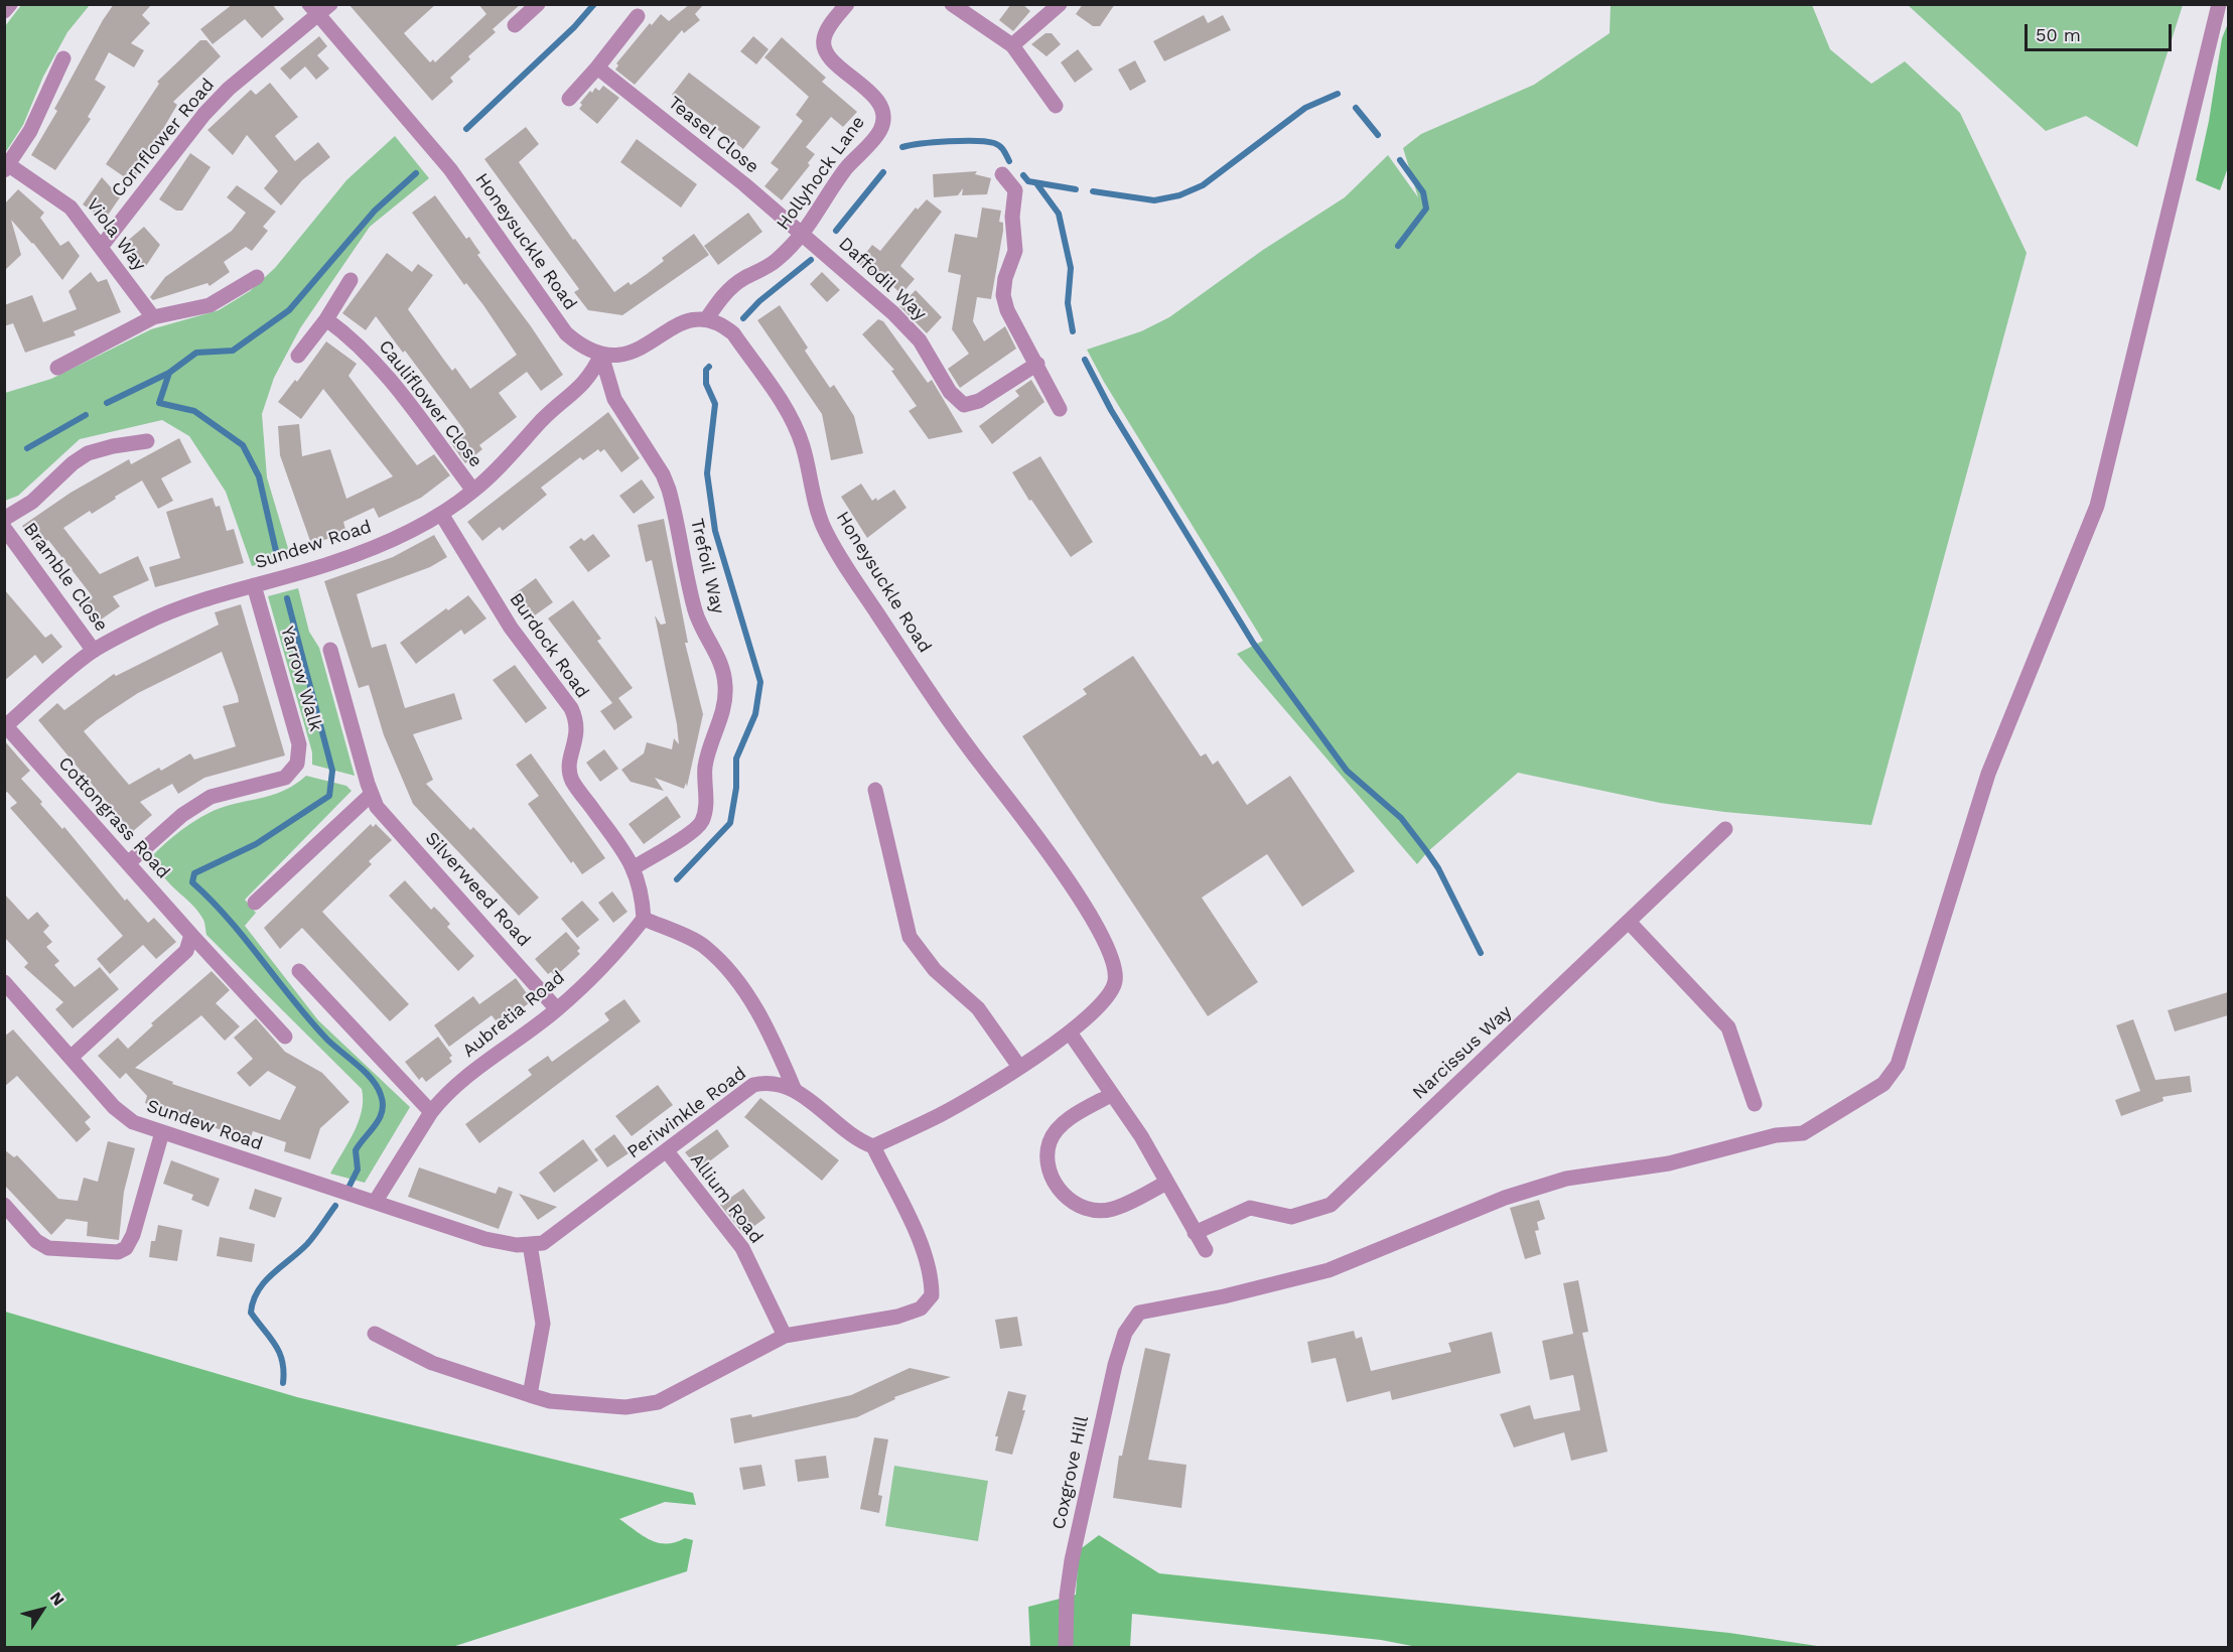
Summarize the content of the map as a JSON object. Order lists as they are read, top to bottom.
{
  "streets": {
    "street": [
      "Teasel Close",
      "Cornflower Road",
      "Hollyhock Lane",
      "Viola Way",
      "Honeysuckle Road",
      "Daffodil Way",
      "Cauliflower Close",
      "Sundew Road",
      "Trefoil Way",
      "Bramble Close",
      "Burdock Road",
      "Yarrow Walk",
      "Cottongrass Road",
      "Silverweed Road",
      "Aubretia Road",
      "Narcissus Way",
      "Periwinkle Road",
      "Allium Road",
      "Coxgrove Hill"
    ]
  },
  "crossings": [
    ["Teasel Close", "Hollyhock Lane"],
    ["Teasel Close", "Daffodil Way"],
    ["Cornflower Road", "Viola Way"],
    ["Cornflower Road", "Honeysuckle Road"],
    ["Hollyhock Lane", "Honeysuckle Road"],
    ["Hollyhock Lane", "Daffodil Way"],
    ["Honeysuckle Road", "Sundew Road"],
    ["Honeysuckle Road", "Trefoil Way"],
    ["Cauliflower Close", "Sundew Road"],
    ["Sundew Road", "Trefoil Way"],
    ["Sundew Road", "Bramble Close"],
    ["Sundew Road", "Burdock Road"],
    ["Sundew Road", "Yarrow Walk"],
    ["Sundew Road", "Cottongrass Road"],
    ["Sundew Road", "Aubretia Road"],
    ["Sundew Road", "Periwinkle Road"],
    ["Trefoil Way", "Burdock Road"],
    ["Burdock Road", "Aubretia Road"],
    ["Yarrow Walk", "Cottongrass Road"],
    ["Silverweed Road", "Aubretia Road"],
    ["Aubretia Road", "Periwinkle Road"],
    ["Periwinkle Road", "Allium Road"]
  ],
  "scale_bar": "50 m",
  "north": "top right"
}
